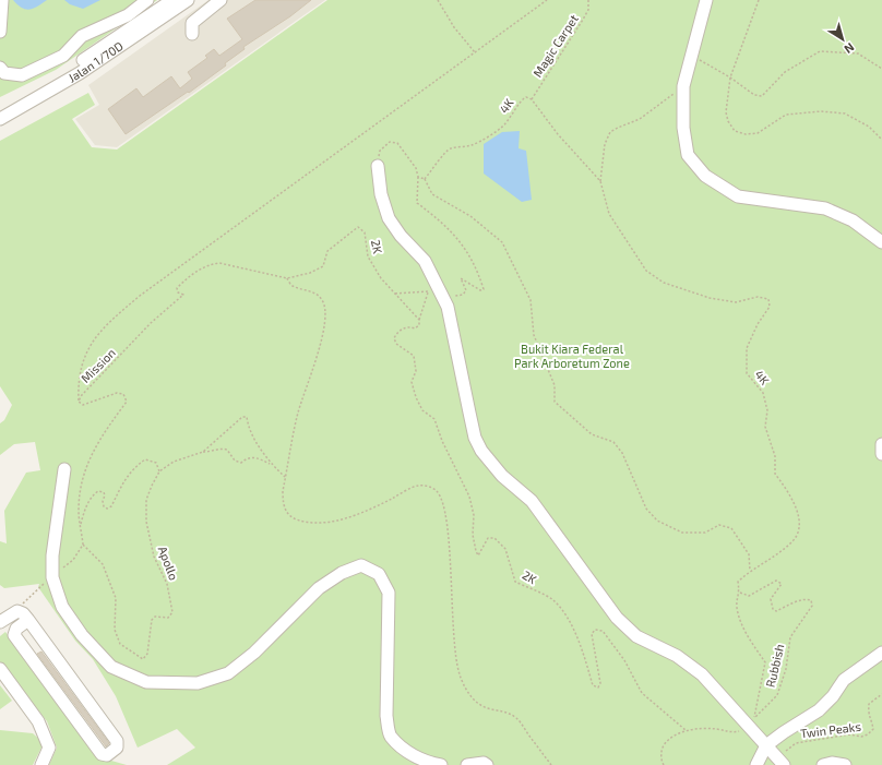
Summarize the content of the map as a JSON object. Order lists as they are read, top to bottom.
{
  "streets": {
    "street": ["Jalan 1/70D"],
    "path": [
      "Magic Carpet",
      "4K",
      "2K",
      "Mission",
      "Apollo",
      "Rubbish",
      "Twin Peaks"
    ]
  },
  "crossings": [
    ["Magic Carpet", "4K"],
    ["4K", "Rubbish"],
    ["2K", "Mission"],
    ["Mission", "Apollo"]
  ],
  "parks": ["Bukit Kiara Federal Park Arboretum Zone"],
  "north": "bottom right"
}
